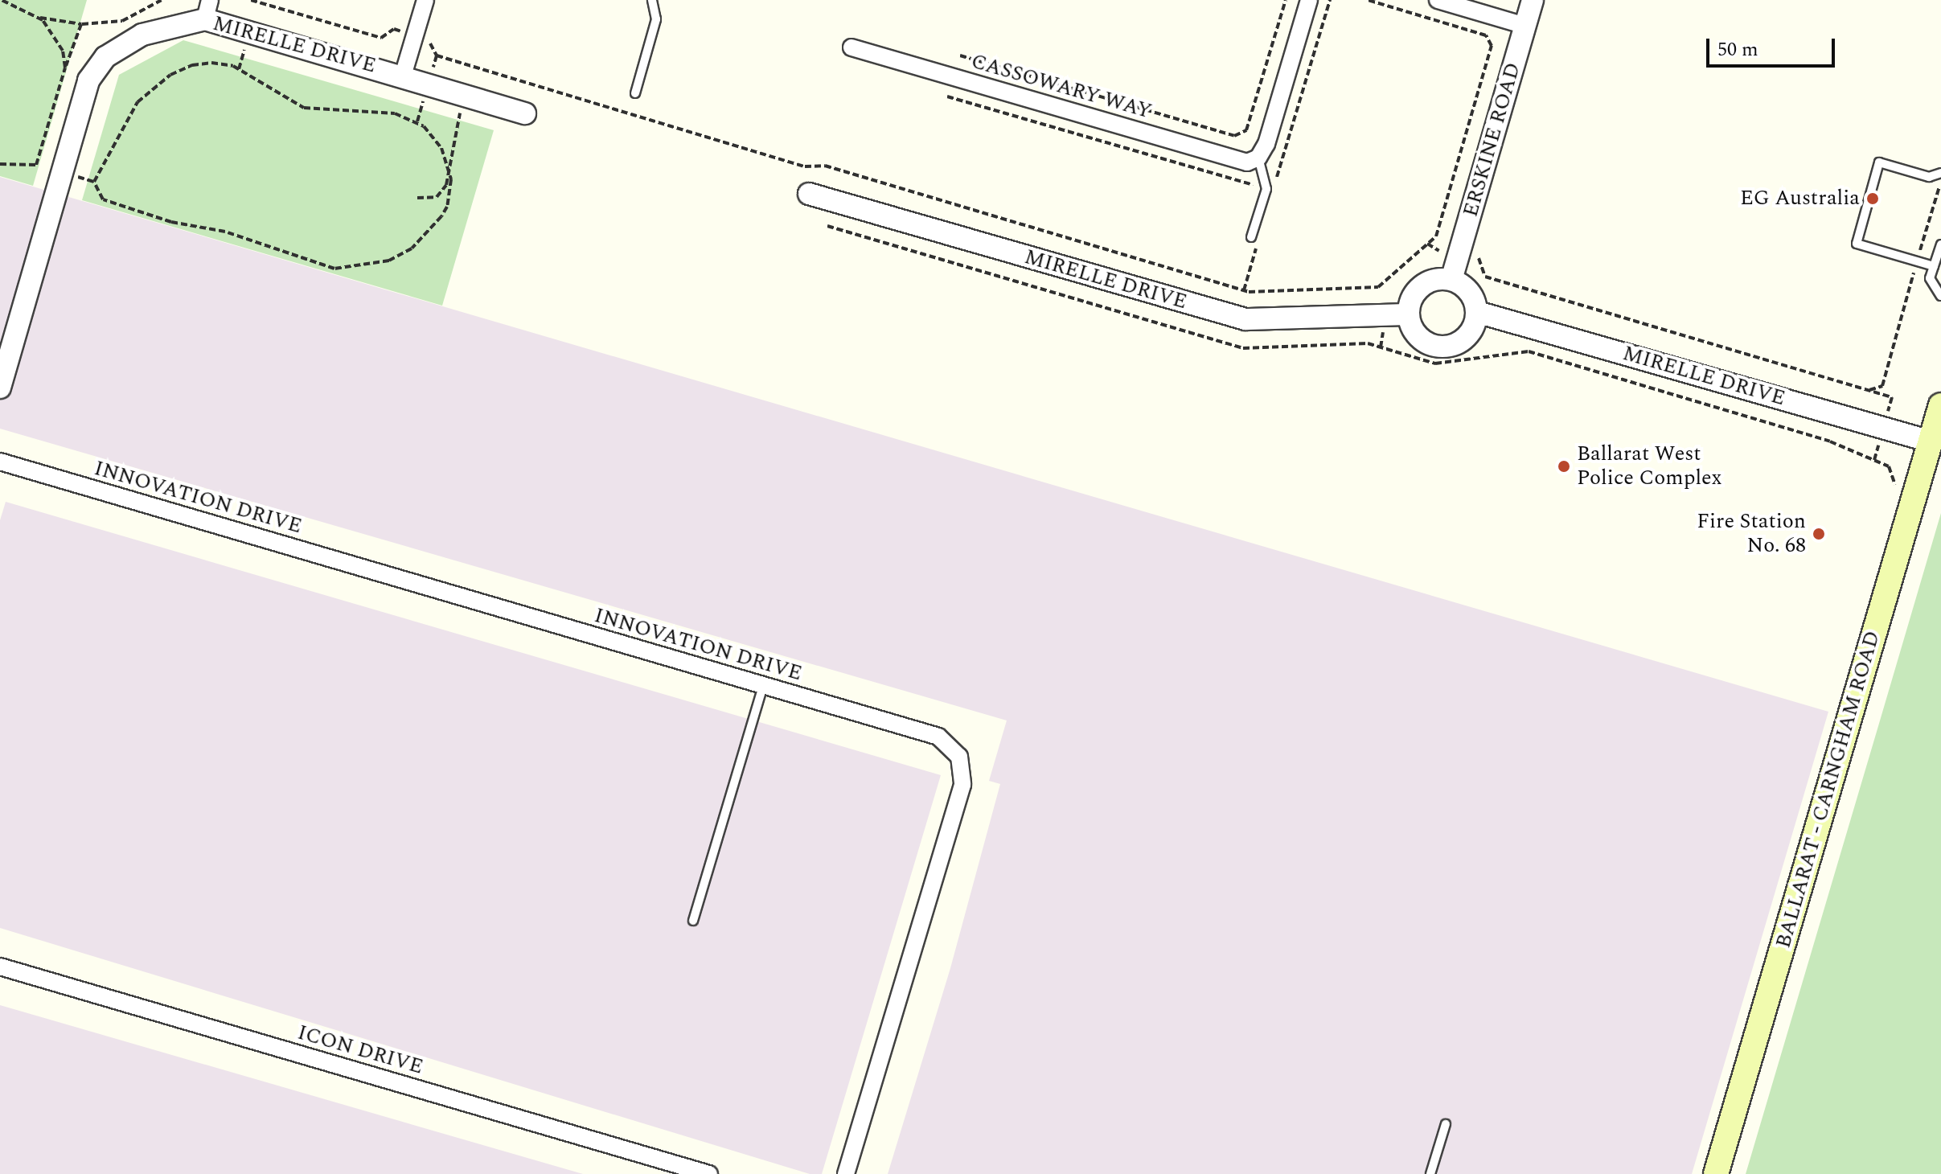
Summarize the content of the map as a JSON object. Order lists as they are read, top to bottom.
{
  "streets": {
    "main road": ["BALLARAT - CARNGHAM ROAD"],
    "street": [
      "MIRELLE DRIVE",
      "CASSOWARY WAY",
      "ERSKINE ROAD",
      "INNOVATION DRIVE",
      "ICON DRIVE"
    ]
  },
  "crossings": [
    ["MIRELLE DRIVE", "ERSKINE ROAD"],
    ["MIRELLE DRIVE", "BALLARAT - CARNGHAM ROAD"]
  ],
  "places": ["EG Australia", "Ballarat West Police Complex", "Fire Station No. 68"],
  "scale_bar": "50 m"
}
